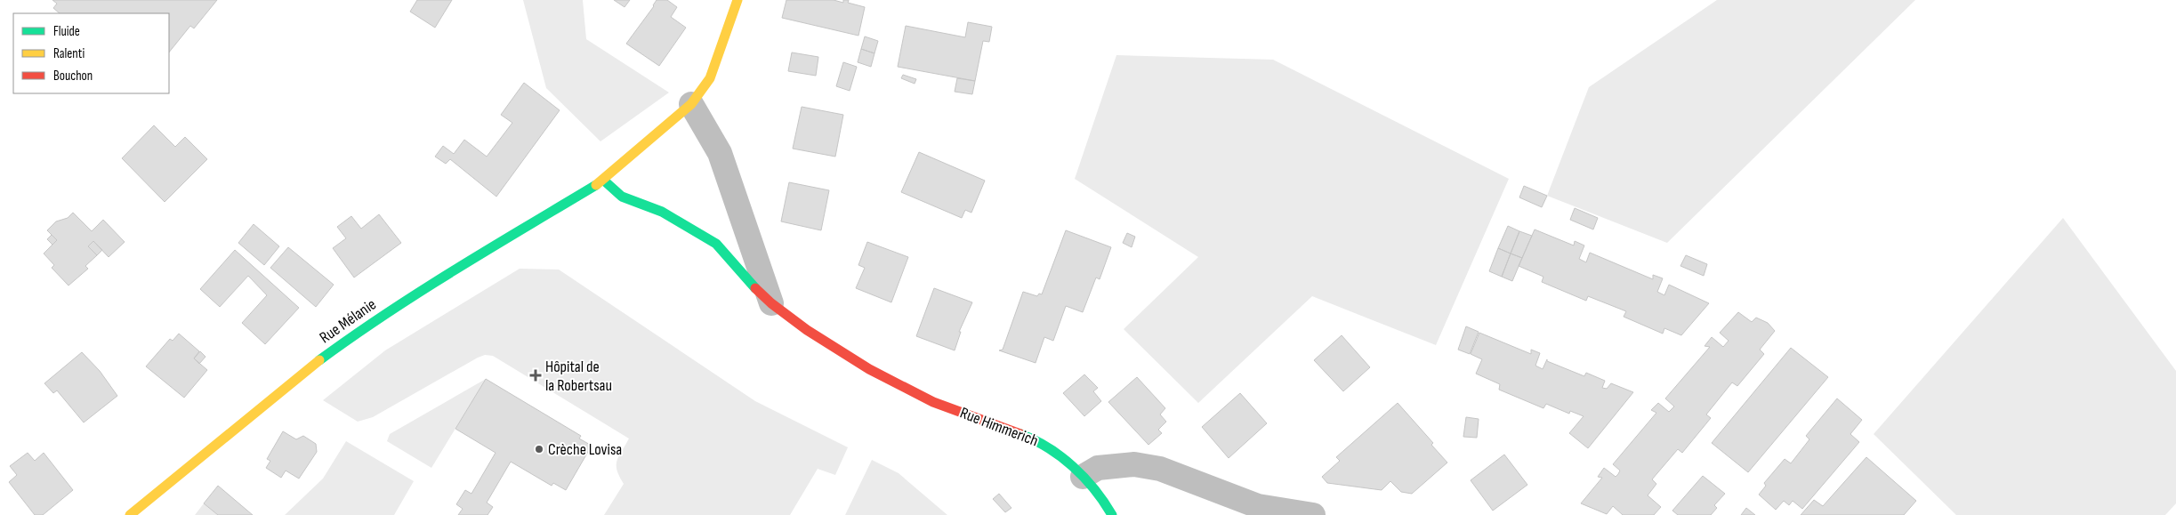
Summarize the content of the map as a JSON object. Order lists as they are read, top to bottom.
{
  "streets": {
    "street": ["Rue Mélanie", "Rue Himmerich"]
  },
  "crossings": [
    ["Rue Mélanie", "Rue Himmerich"]
  ],
  "places": {
    "health": ["Hôpital de la Robertsau"],
    "other": ["Crèche Lovisa"]
  },
  "legend": ["Fluide", "Ralenti", "Bouchon"]
}
